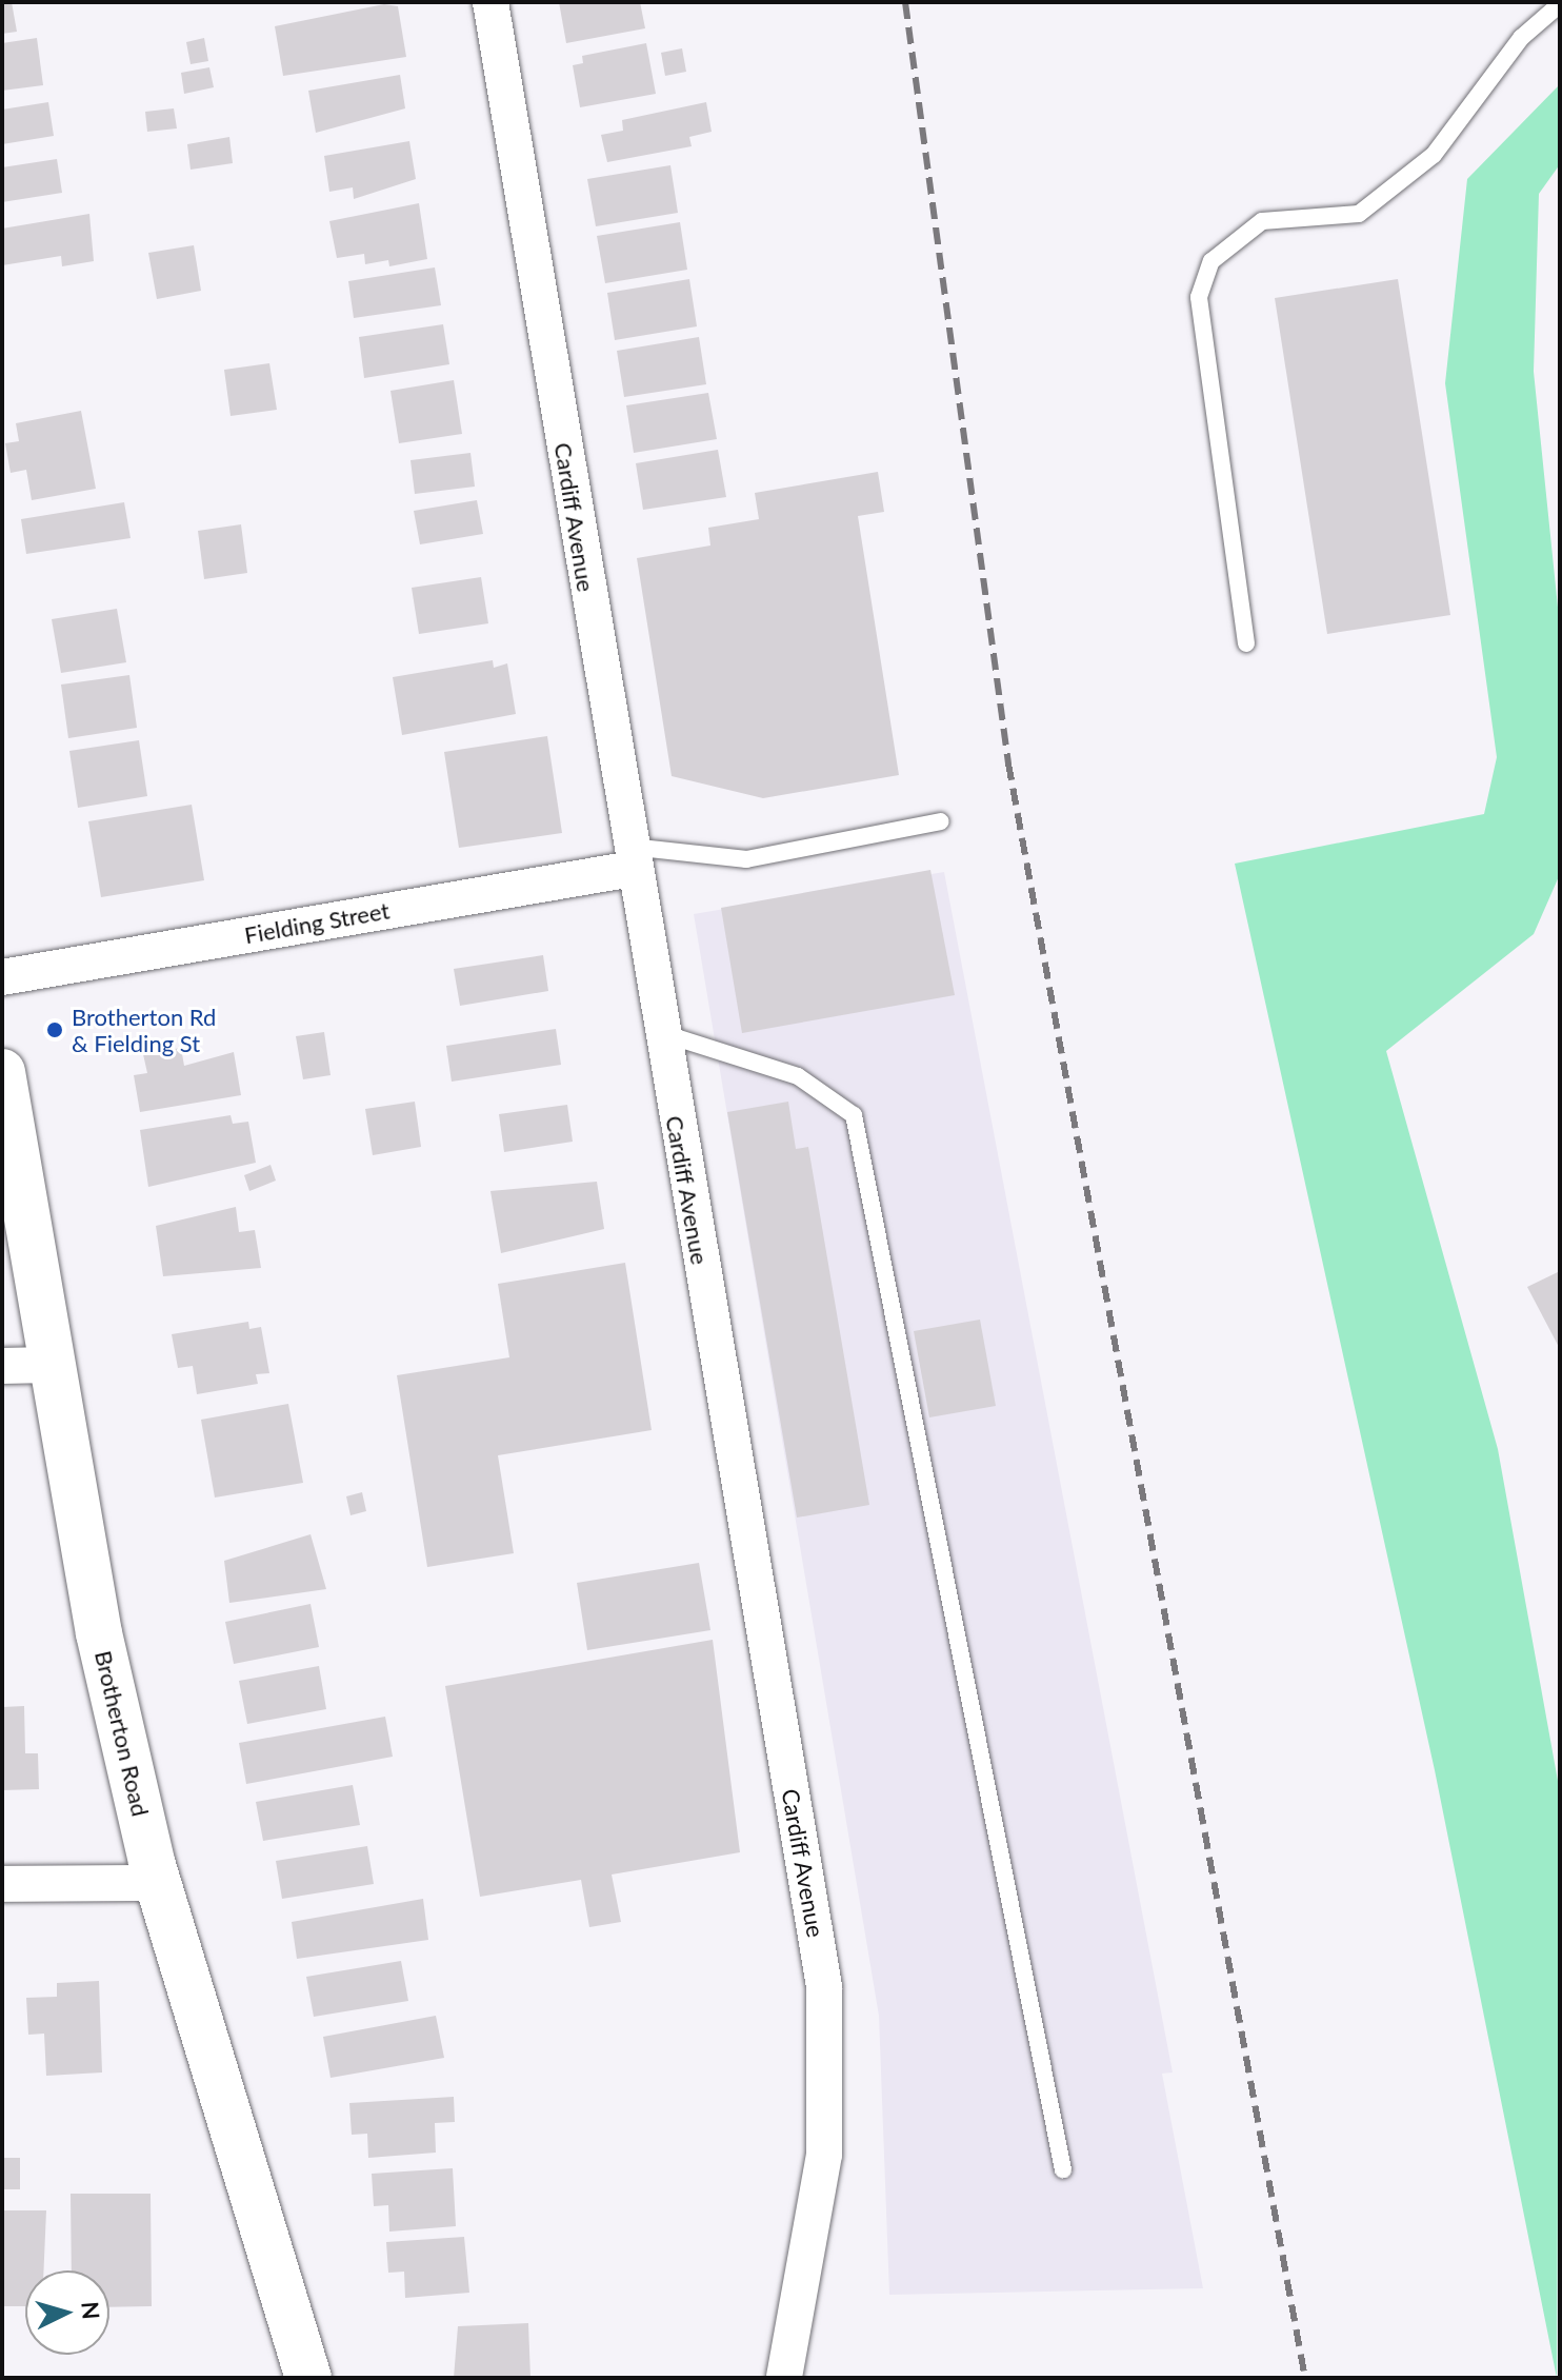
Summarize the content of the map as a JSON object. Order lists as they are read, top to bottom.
{
  "streets": {
    "street": ["Cardiff Avenue", "Fielding Street", "Brotherton Road"]
  },
  "crossings": [
    ["Cardiff Avenue", "Fielding Street"]
  ],
  "places": ["Brotherton Rd & Fielding St"],
  "north": "right"
}
